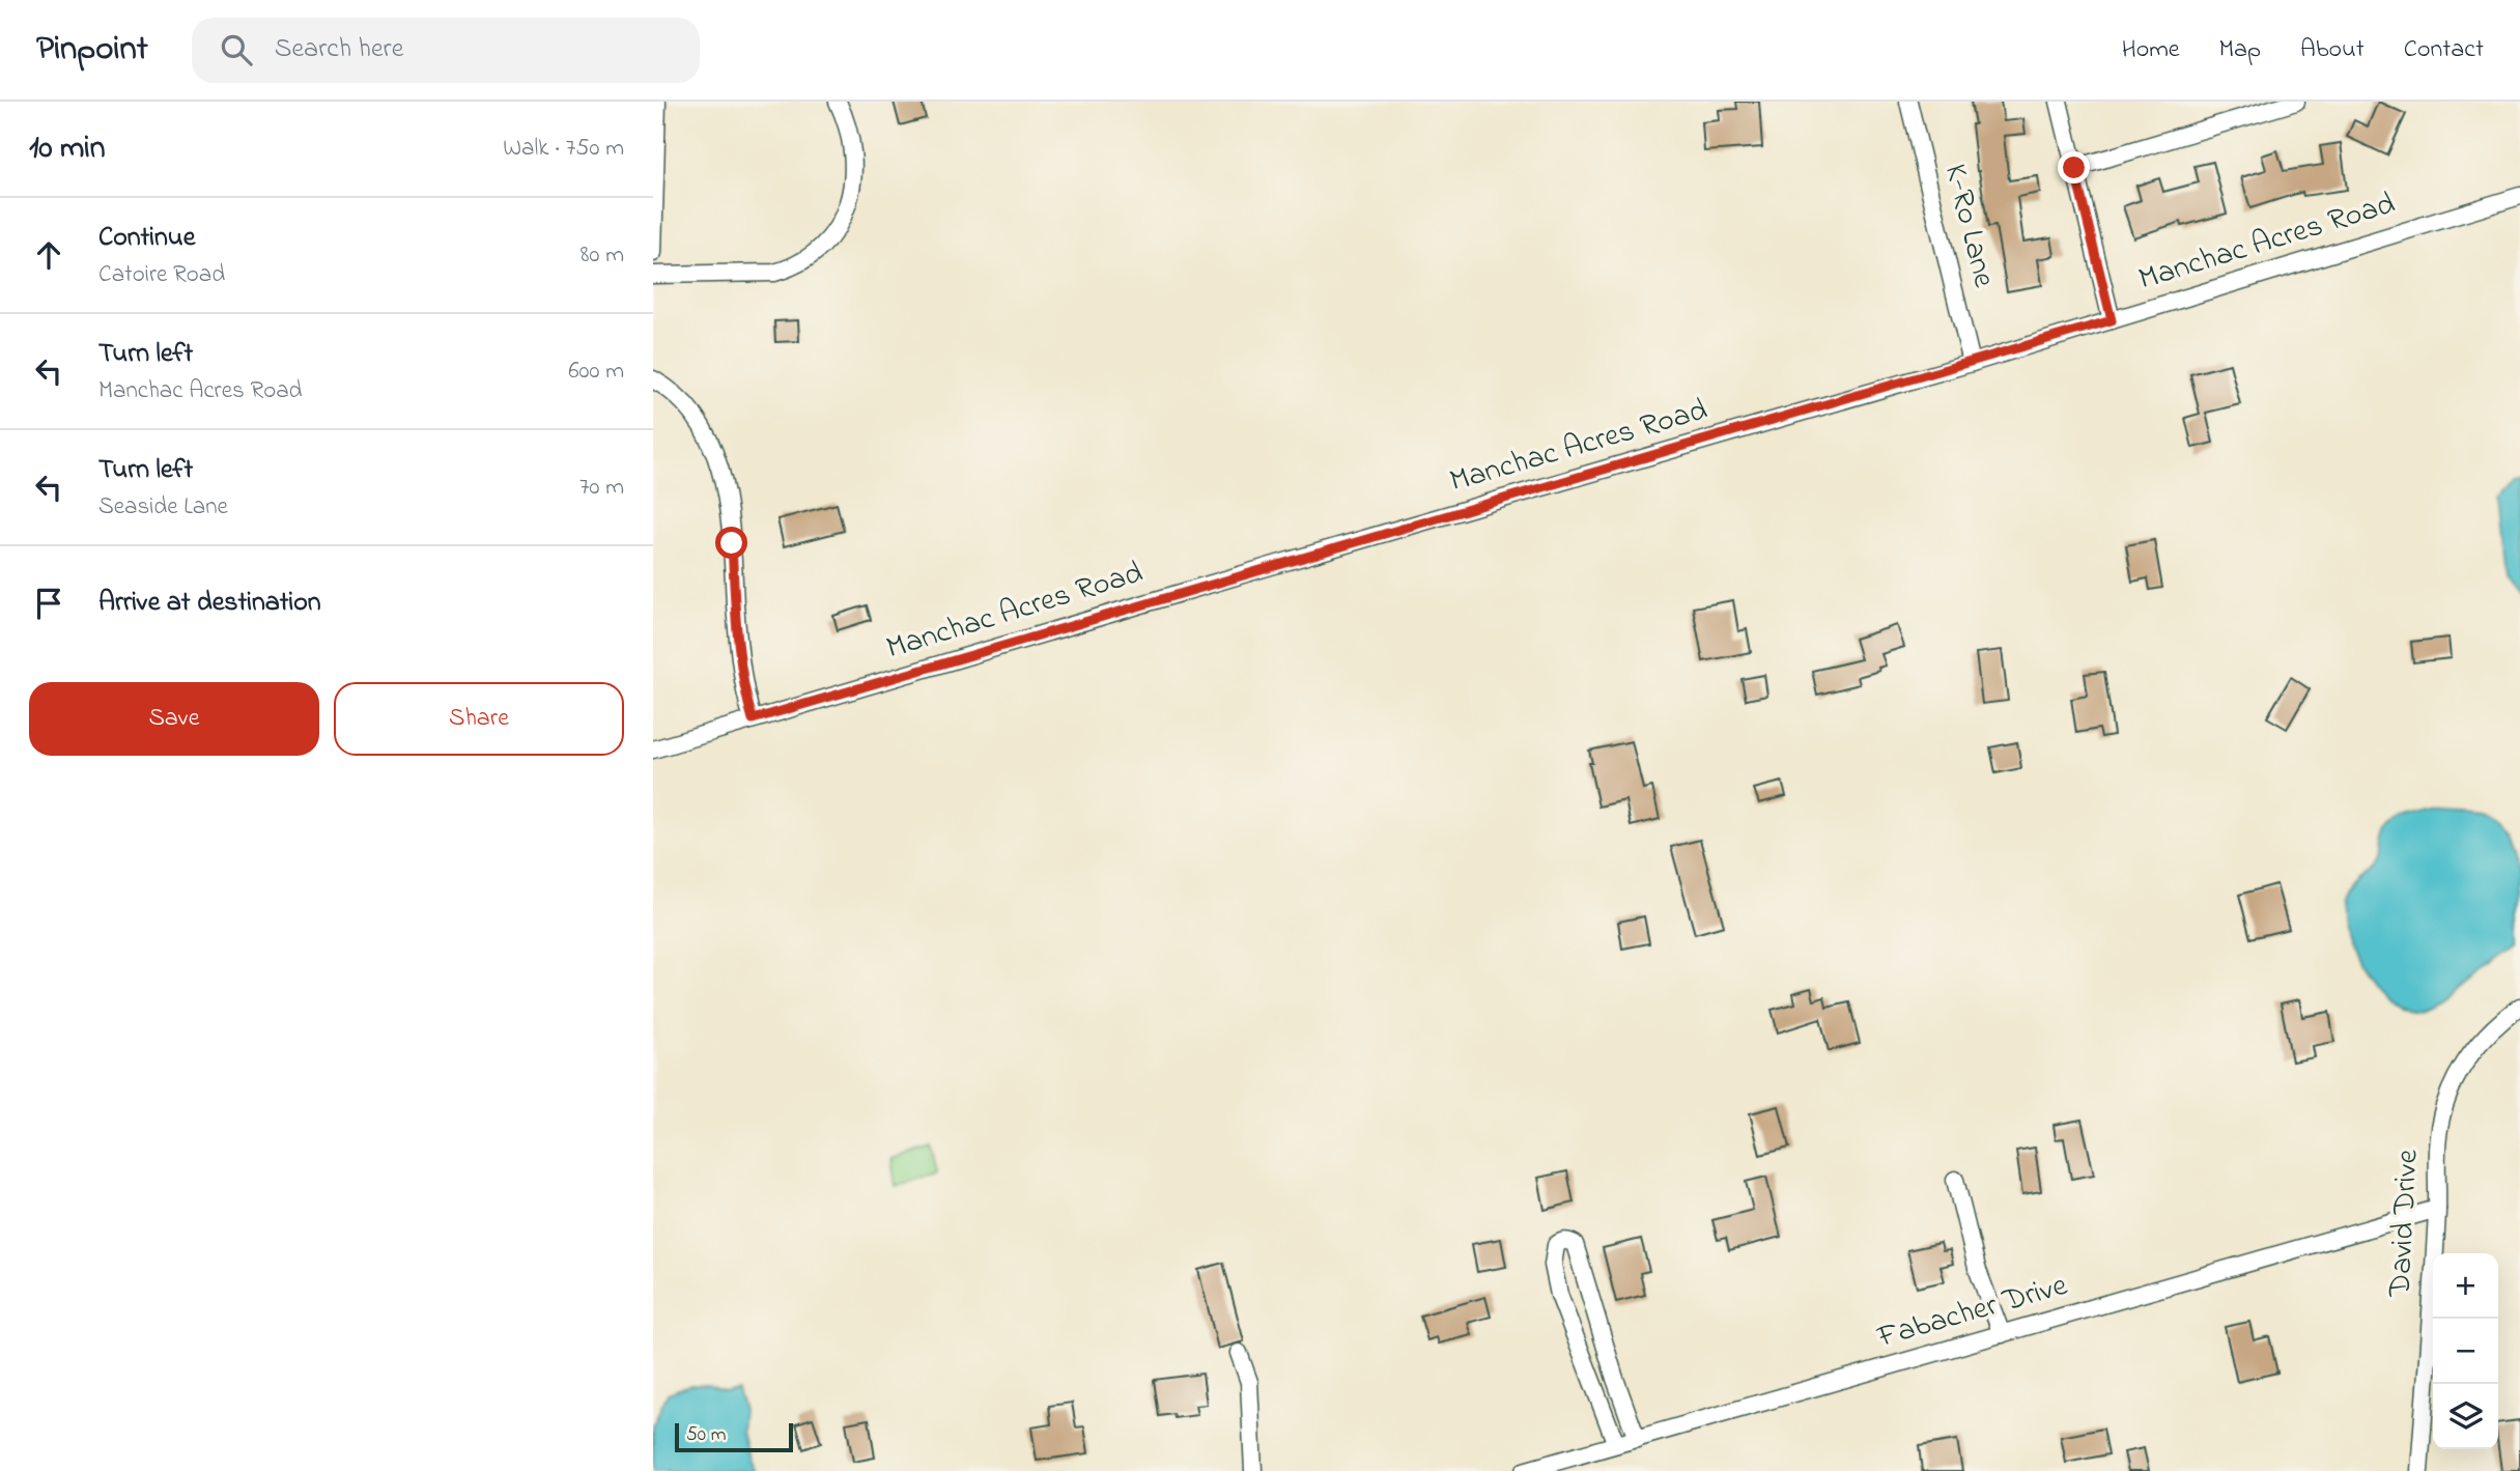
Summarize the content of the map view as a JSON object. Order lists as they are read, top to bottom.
{
  "streets": {
    "street": [
      "K-Ro Lane",
      "Manchac Acres Road",
      "David Drive",
      "Fabacher Drive"
    ]
  },
  "crossings": [
    ["K-Ro Lane", "Manchac Acres Road"],
    ["David Drive", "Fabacher Drive"]
  ],
  "scale_bar": "50 m",
  "page": {
    "header": "Pinpoint",
    "search": "Search here",
    "nav": [
      "Home",
      "Map",
      "About",
      "Contact"
    ],
    "heading": ["10 min", "Walk · 750 m"],
    "list": [
      ["Continue", "Catoire Road", "80 m"],
      ["Turn left", "Manchac Acres Road", "600 m"],
      ["Turn left", "Seaside Lane", "70 m"],
      "Arrive at destination"
    ],
    "buttons": ["Save", "Share"],
    "map_buttons": ["+", "−"],
    "scale": "50 m"
  }
}
